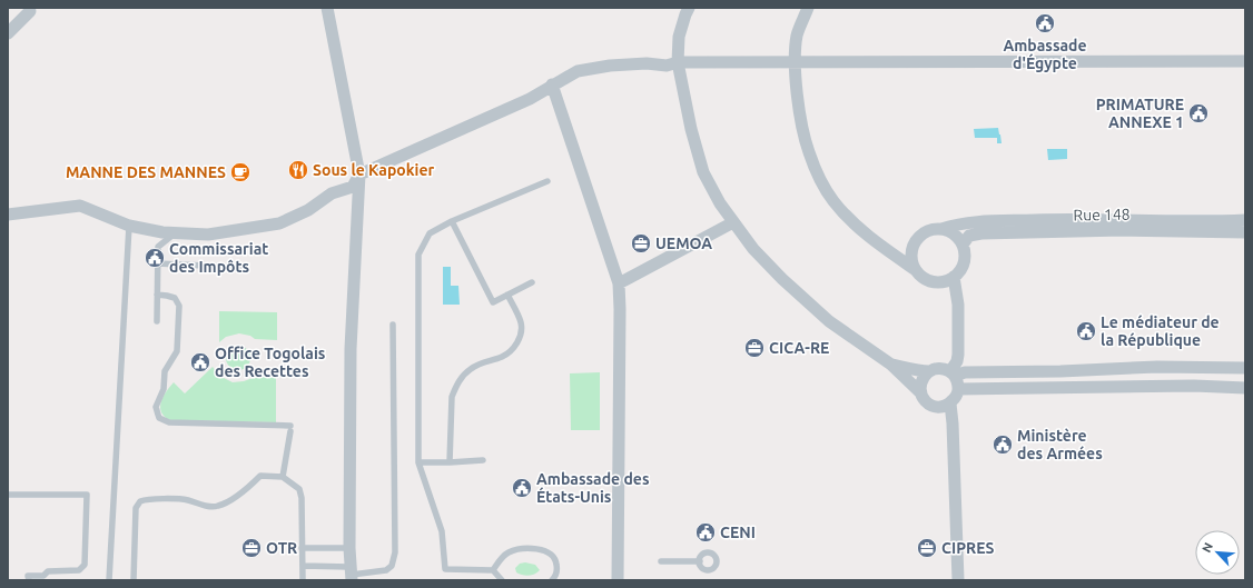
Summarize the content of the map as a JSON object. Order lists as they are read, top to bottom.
{
  "streets": {
    "street": ["Rue 148"]
  },
  "places": {
    "public building": [
      "Ambassade d'Égypte",
      "PRIMATURE ANNEXE 1",
      "Commissariat des Impôts",
      "Le médiateur de la République",
      "Office Togolais des Recettes",
      "Ministère des Armées",
      "Ambassade des États-Unis",
      "CENI"
    ],
    "restaurant": ["Sous le Kapokier"],
    "cafe": ["MANNE DES MANNES"],
    "office": [
      "UEMOA",
      "CICA-RE",
      "OTR",
      "CIPRES"
    ]
  },
  "north": "top left"
}
